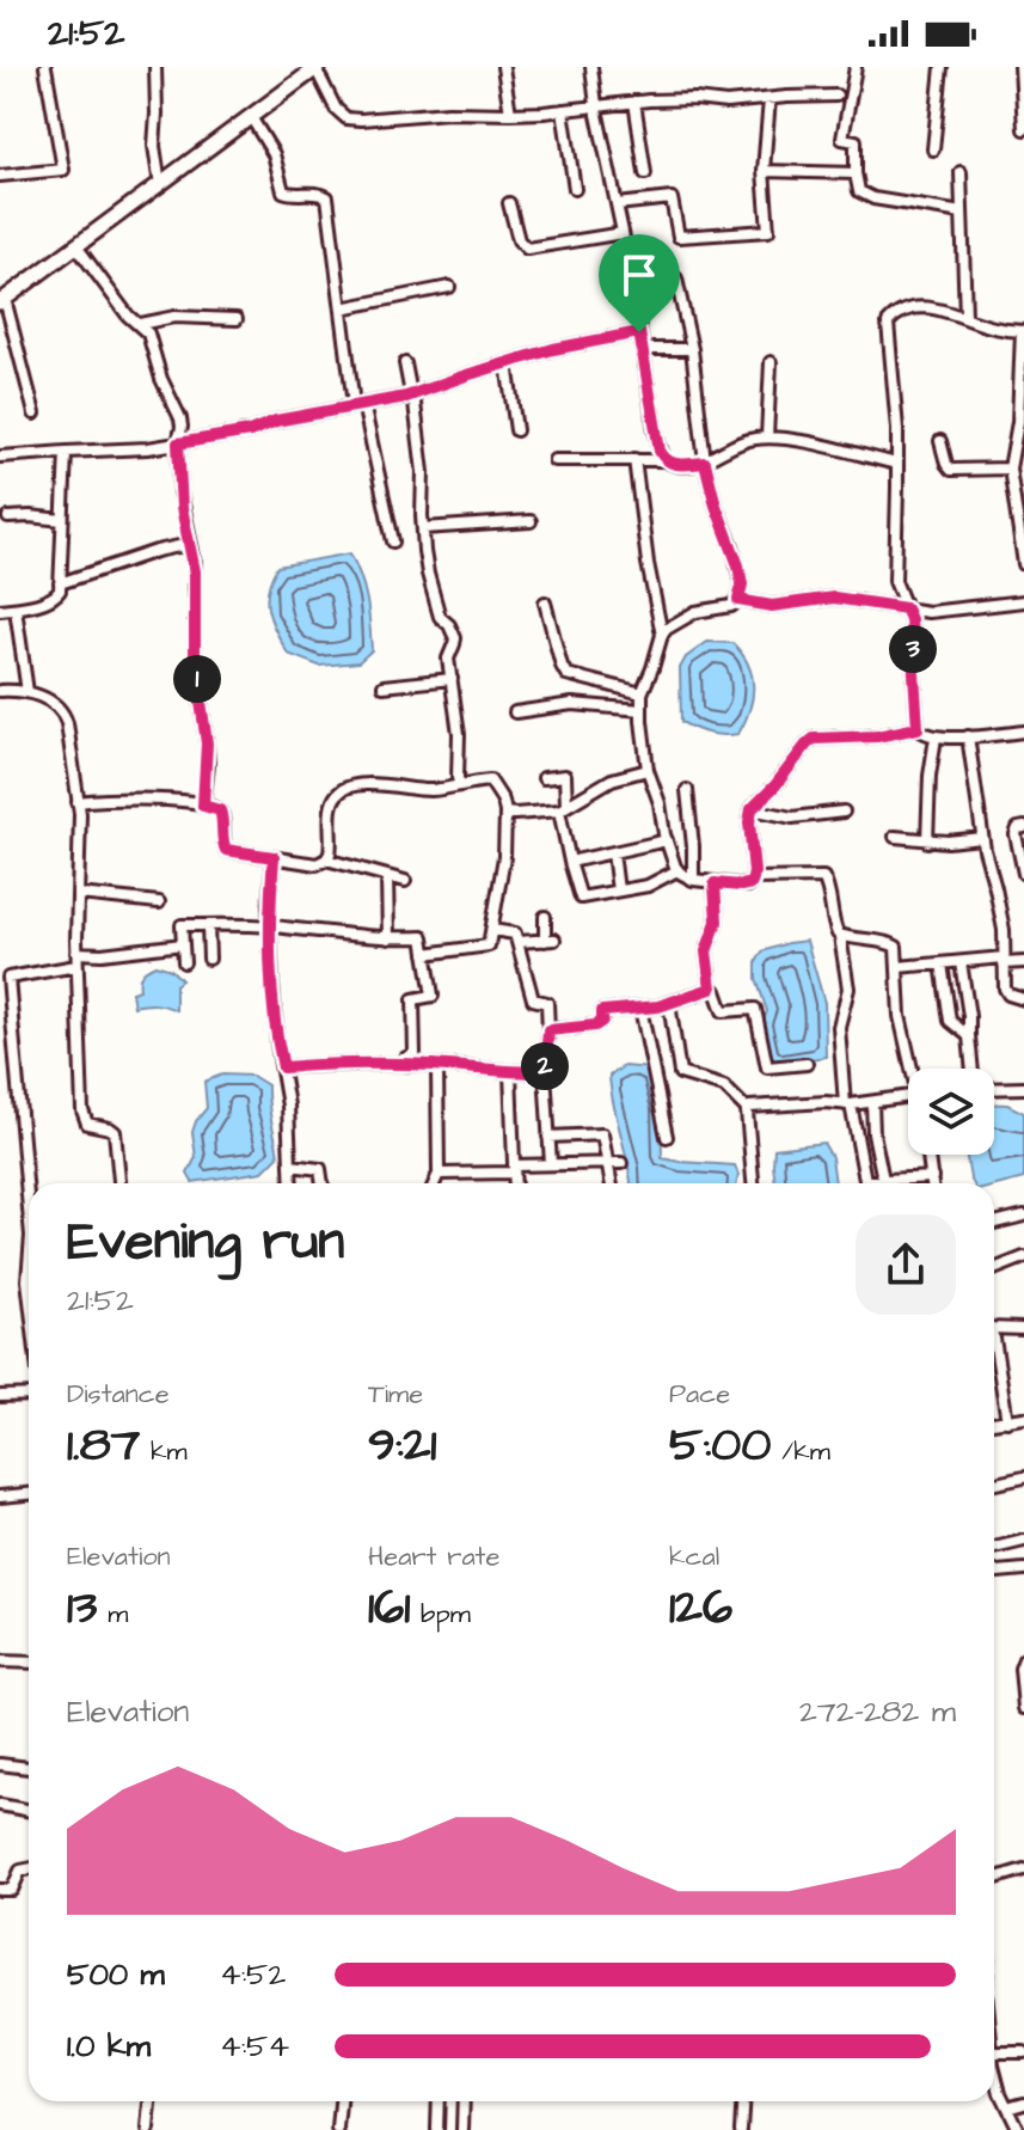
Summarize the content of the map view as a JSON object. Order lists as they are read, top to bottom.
{
  "page": {
    "status": "21:52",
    "pins": ["3", "1", "2"],
    "heading": ["Evening run", "21:52"],
    "stats": [
      ["Distance", "1.87 km"],
      ["Time", "9:21"],
      ["Pace", "5:00 /km"],
      ["Elevation", "13 m"],
      ["Heart rate", "161 bpm"],
      ["kcal", "126"]
    ],
    "chart": ["Elevation", "272–282 m"],
    "list": [
      {
        "name": "500 m",
        "note": "4:52"
      },
      {
        "name": "1.0 km",
        "note": "4:54"
      }
    ]
  }
}
